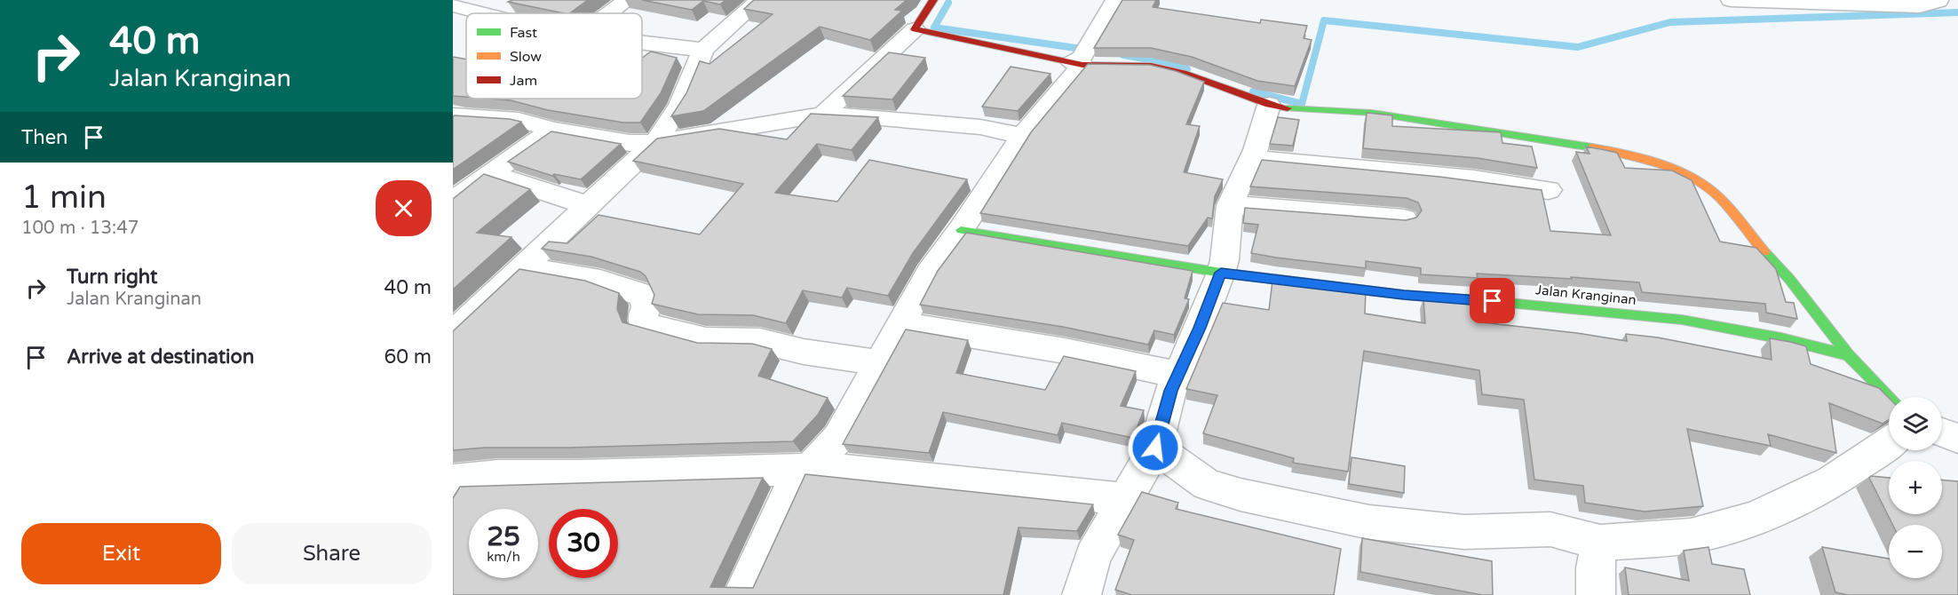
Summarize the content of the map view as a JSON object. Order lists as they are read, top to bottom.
{
  "streets": {
    "street": ["Jalan Kranginan"]
  },
  "legend": ["Fast", "Slow", "Jam"],
  "page": {
    "turn": ["40 m", "Jalan Kranginan"],
    "then": "Then",
    "heading": ["1 min", "100 m · 13:47"],
    "list": [
      {
        "name": "Turn right",
        "note": "Jalan Kranginan",
        "value": "40 m"
      },
      {
        "name": "Arrive at destination",
        "value": "60 m"
      }
    ],
    "map_buttons": ["+", "−"],
    "speed": "25 km/h",
    "limit": "30",
    "buttons": ["Exit", "Share"]
  }
}
